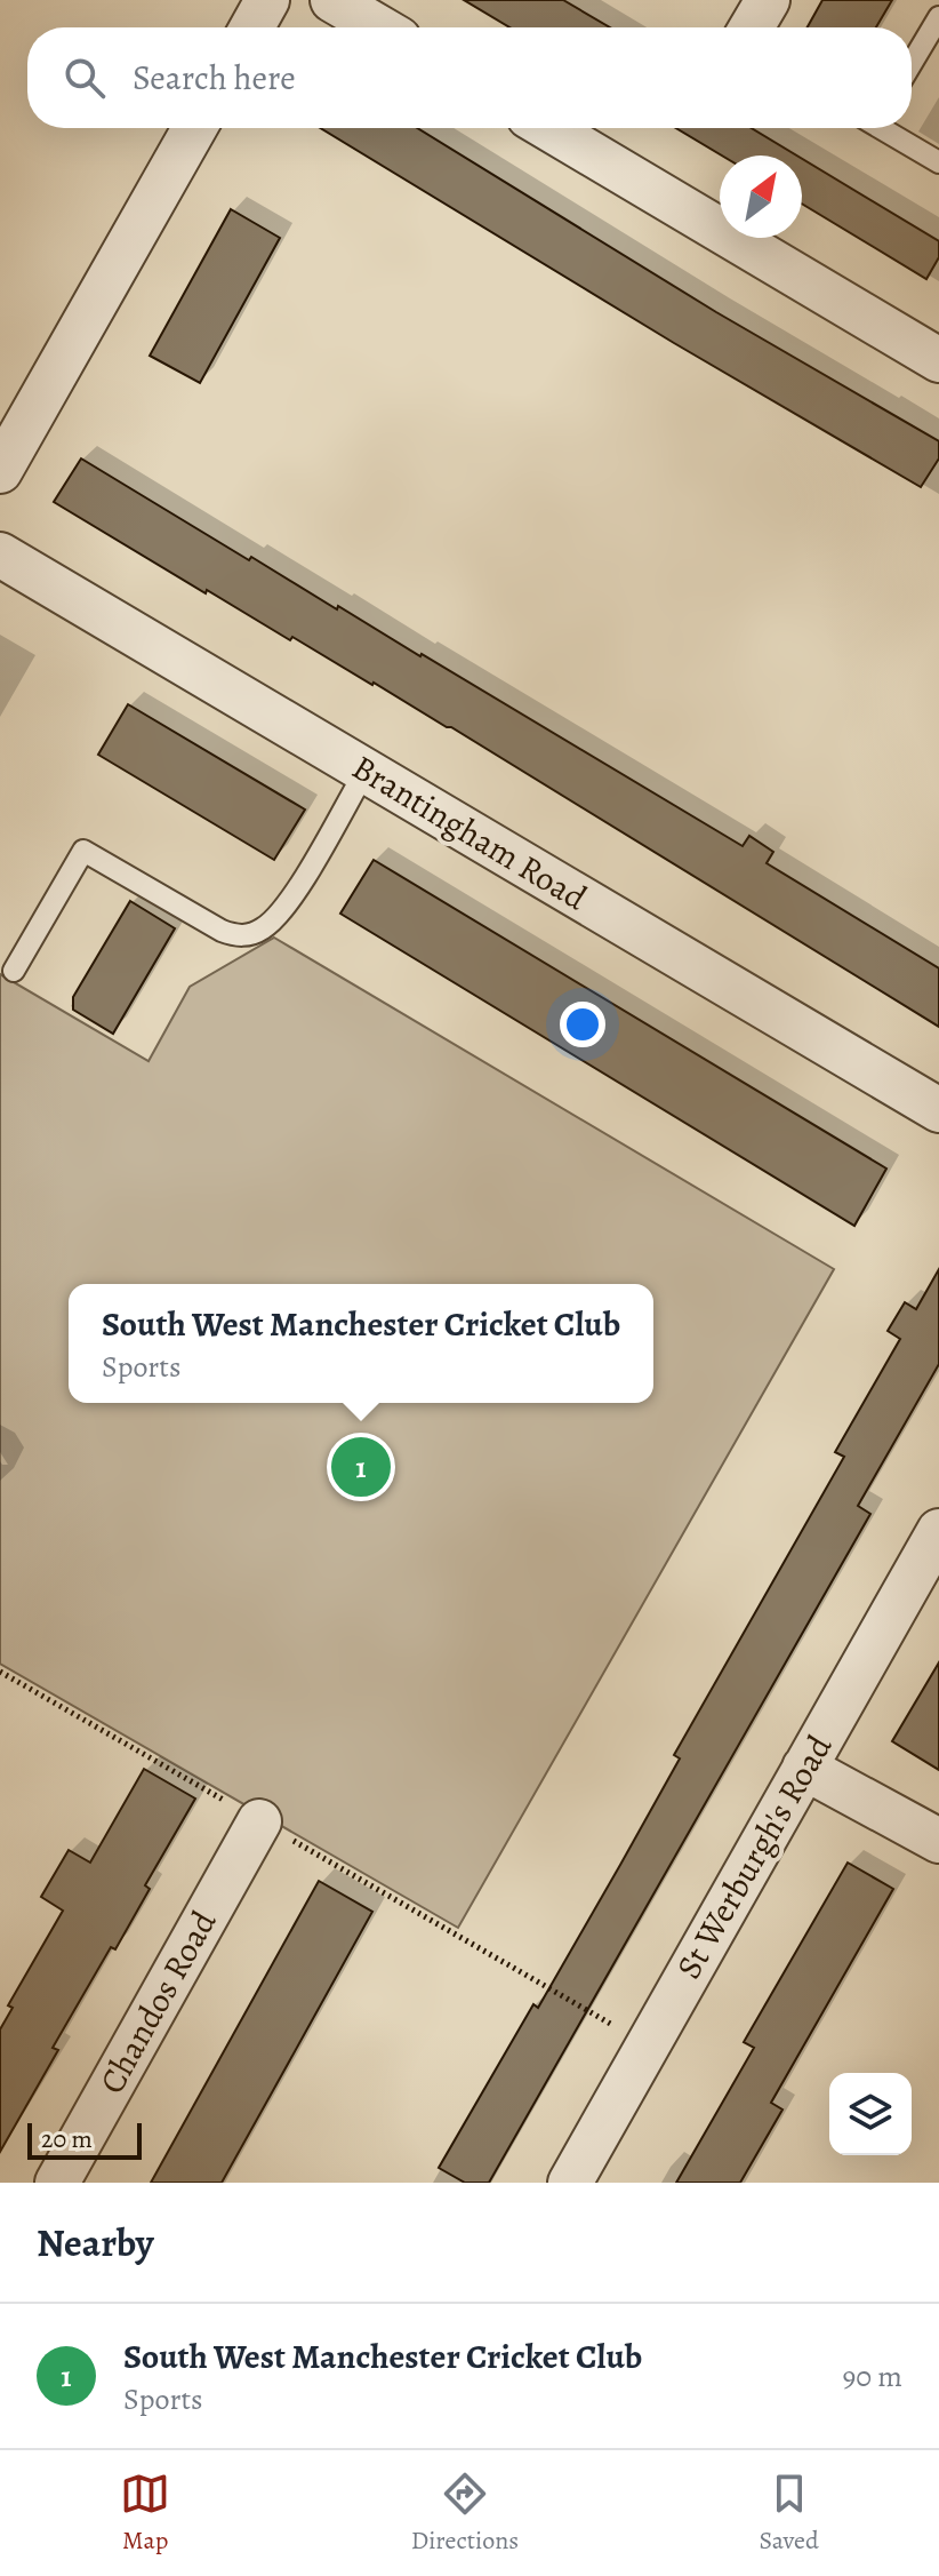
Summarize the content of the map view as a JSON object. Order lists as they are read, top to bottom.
{
  "streets": {
    "street": ["Brantingham Road", "St Werburgh's Road", "Chandos Road"]
  },
  "scale_bar": "20 m",
  "north": "top right",
  "page": {
    "search": "Search here",
    "popup": ["South West Manchester Cricket Club", "Sports"],
    "pins": "1",
    "scale": "20 m",
    "heading": "Nearby",
    "list": [
      {
        "mark": "1",
        "name": "South West Manchester Cricket Club",
        "note": "Sports",
        "value": "90 m"
      }
    ],
    "nav": ["Map", "Directions", "Saved"]
  }
}
